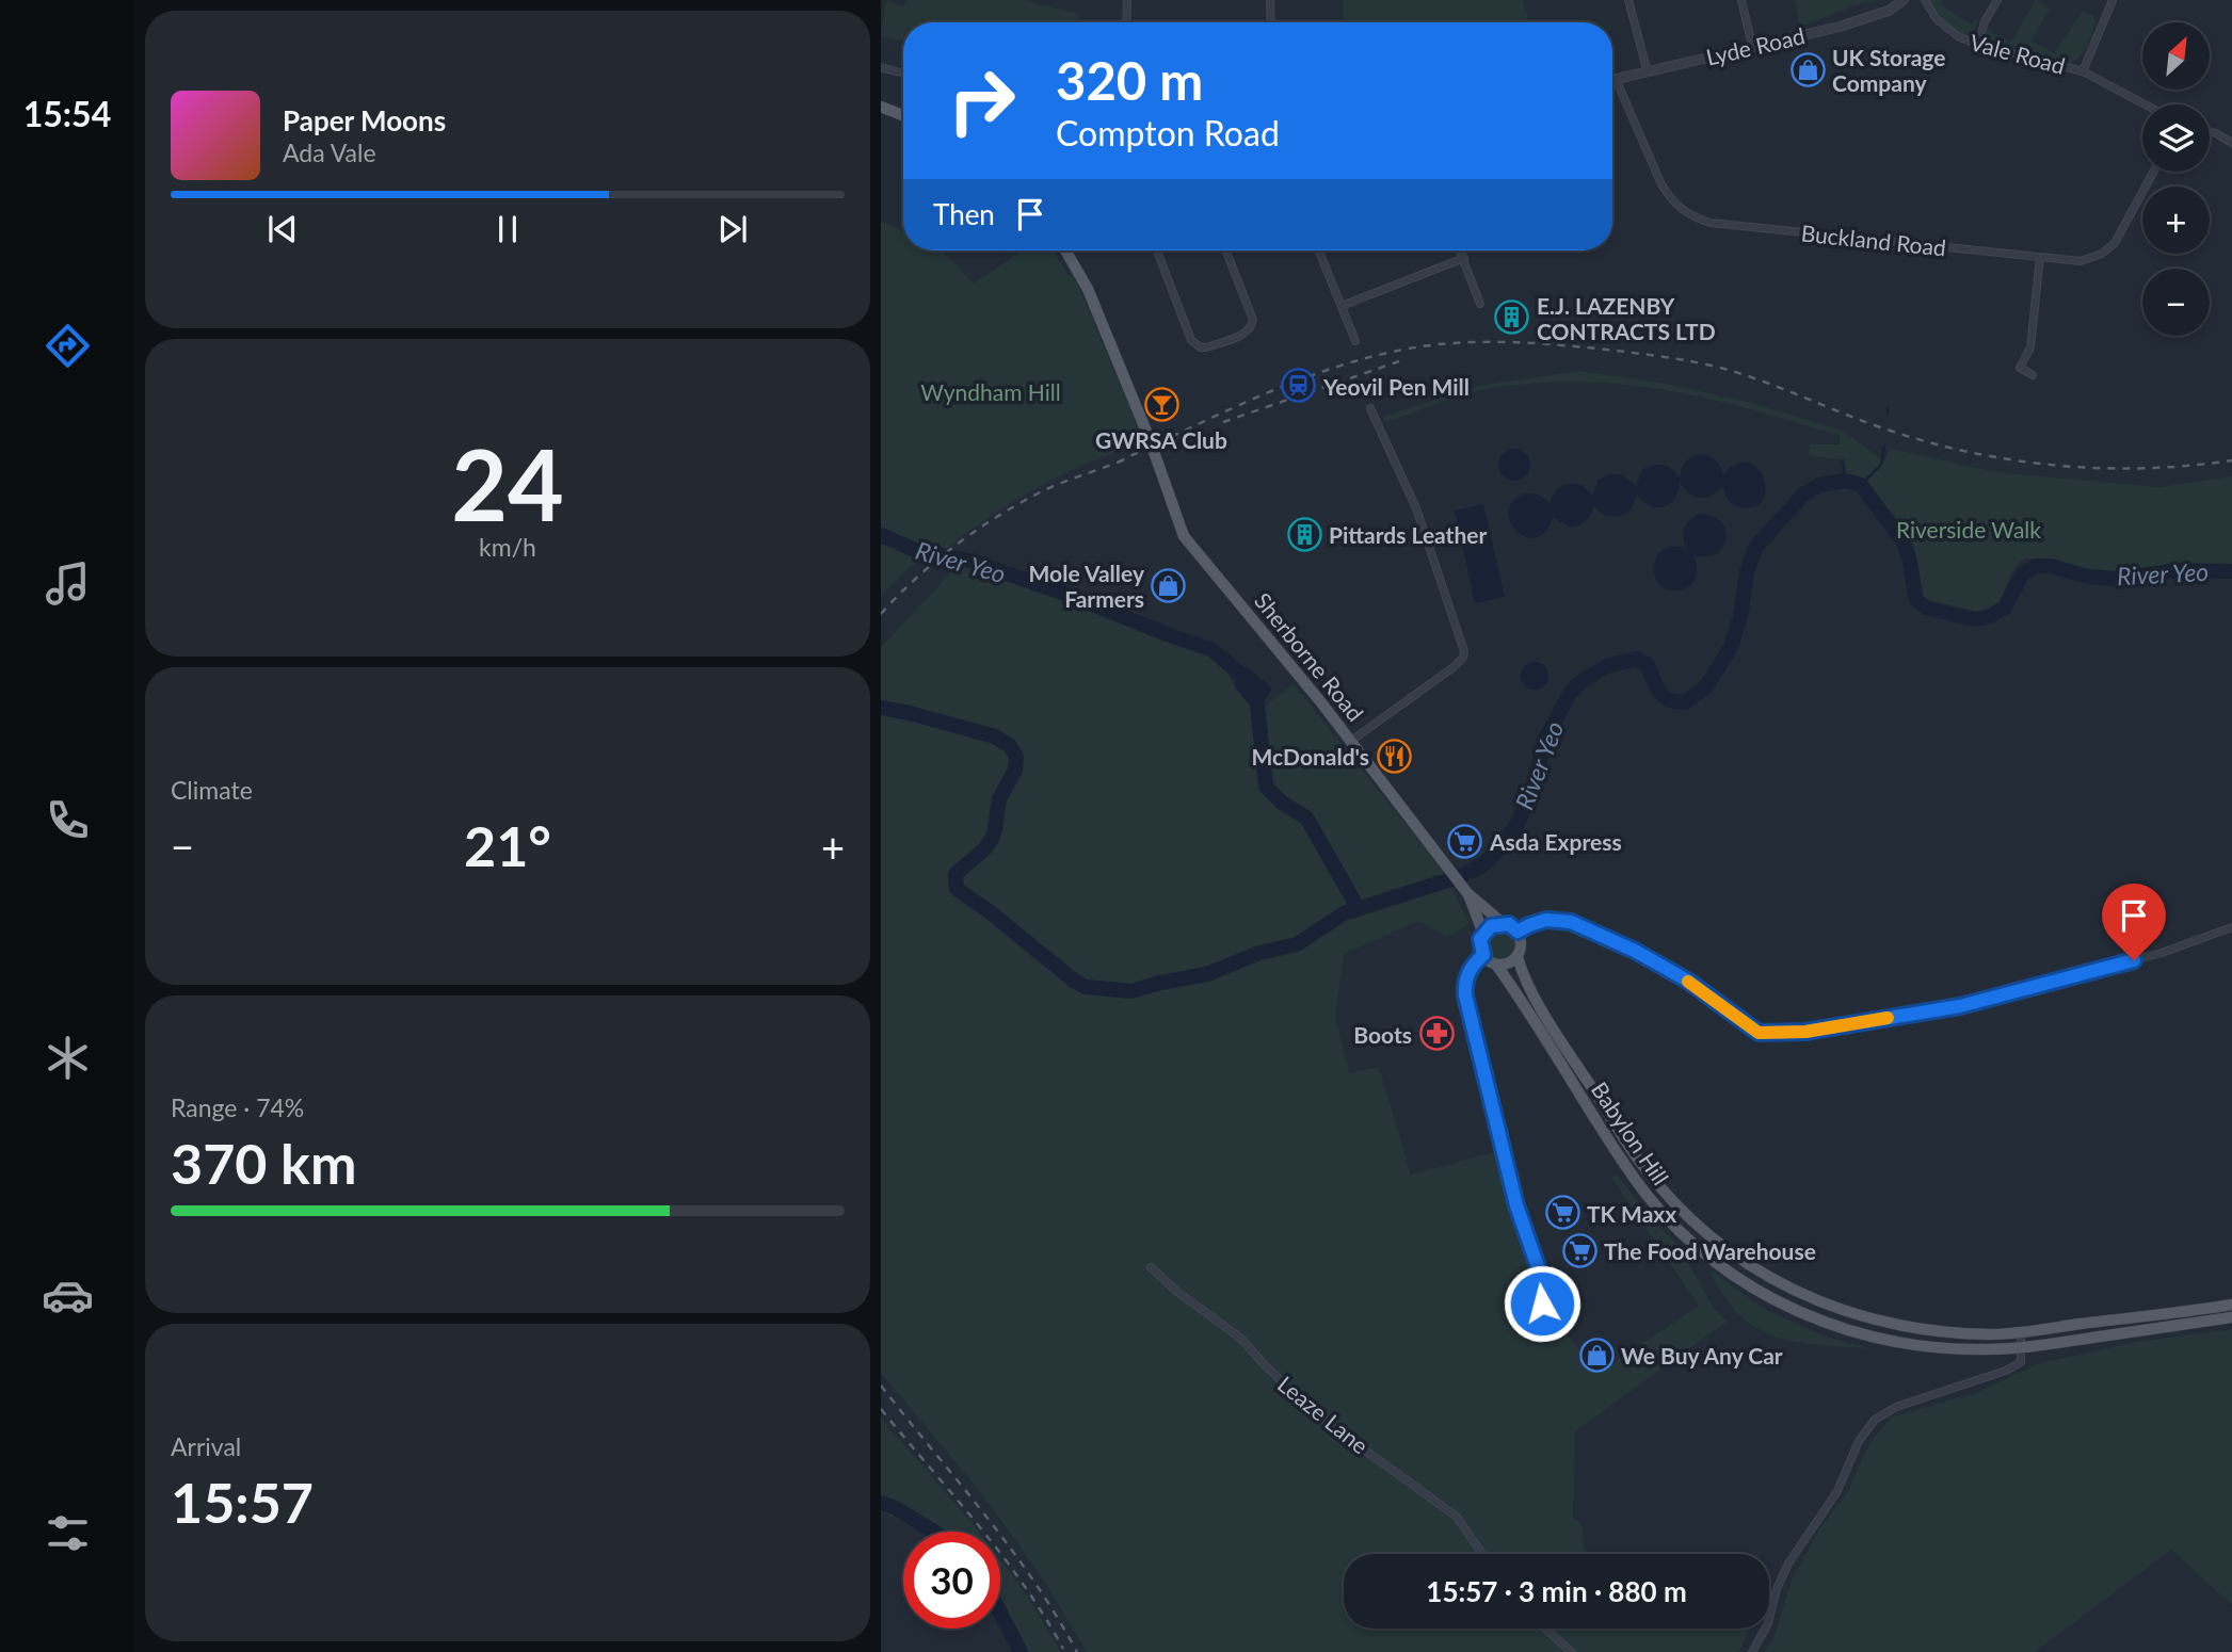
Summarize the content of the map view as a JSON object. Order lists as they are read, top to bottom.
{
  "streets": {
    "main road": ["Sherborne Road", "Babylon Hill"],
    "street": [
      "Lyde Road",
      "Vale Road",
      "Buckland Road",
      "Leaze Lane"
    ]
  },
  "crossings": [
    ["Lyde Road", "Buckland Road"]
  ],
  "water": ["River Yeo"],
  "parks": ["Wyndham Hill", "Riverside Walk"],
  "places": {
    "shop": ["UK Storage Company", "Mole Valley Farmers", "We Buy Any Car"],
    "building": ["E.J. LAZENBY CONTRACTS LTD", "Pittards Leather"],
    "station": ["Yeovil Pen Mill"],
    "bar": ["GWRSA Club"],
    "restaurant": ["McDonald's"],
    "supermarket": ["Asda Express", "TK Maxx", "The Food Warehouse"],
    "pharmacy": ["Boots"]
  },
  "north": "top right",
  "page": {
    "tabs": "15:54",
    "map_buttons": ["+", "−"],
    "turn": ["320 m", "Compton Road"],
    "song": ["Paper Moons", "Ada Vale"],
    "then": "Then",
    "tile": [
      ["24", "km/h"],
      "Climate",
      ["Range · 74%", "370 km"],
      ["Arrival", "15:57"]
    ],
    "heat": ["−", "21°", "+"],
    "limit": "30",
    "trip": "15:57 · 3 min · 880 m"
  }
}
